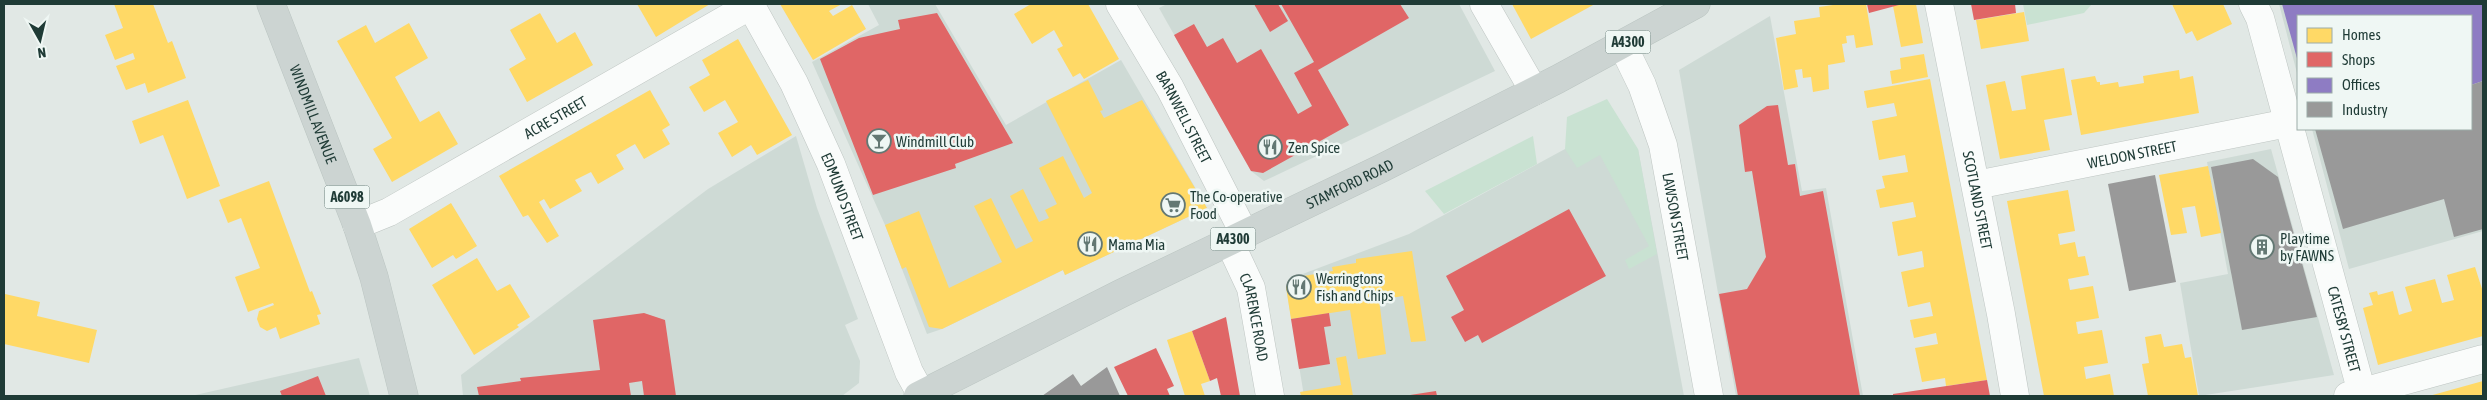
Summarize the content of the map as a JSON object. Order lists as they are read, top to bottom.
{
  "streets": {
    "main road": [
      "A4300",
      "WINDMILL AVENUE",
      "STAMFORD ROAD",
      "A6098"
    ],
    "street": [
      "ACRE STREET",
      "BARNWELL STREET",
      "WELDON STREET",
      "EDMUND STREET",
      "SCOTLAND STREET",
      "LAWSON STREET",
      "CLARENCE ROAD",
      "CATESBY STREET"
    ]
  },
  "crossings": [
    ["WINDMILL AVENUE", "ACRE STREET"],
    ["ACRE STREET", "EDMUND STREET"],
    ["BARNWELL STREET", "STAMFORD ROAD"],
    ["BARNWELL STREET", "CLARENCE ROAD"],
    ["WELDON STREET", "SCOTLAND STREET"],
    ["WELDON STREET", "CATESBY STREET"],
    ["STAMFORD ROAD", "EDMUND STREET"],
    ["STAMFORD ROAD", "LAWSON STREET"],
    ["STAMFORD ROAD", "CLARENCE ROAD"]
  ],
  "places": {
    "bar": ["Windmill Club"],
    "restaurant": ["Zen Spice", "Mama Mia", "Werringtons Fish and Chips"],
    "supermarket": ["The Co-operative Food"],
    "building": ["Playtime by FAWNS"]
  },
  "legend": [
    "Homes",
    "Shops",
    "Offices",
    "Industry"
  ],
  "north": "bottom"
}
